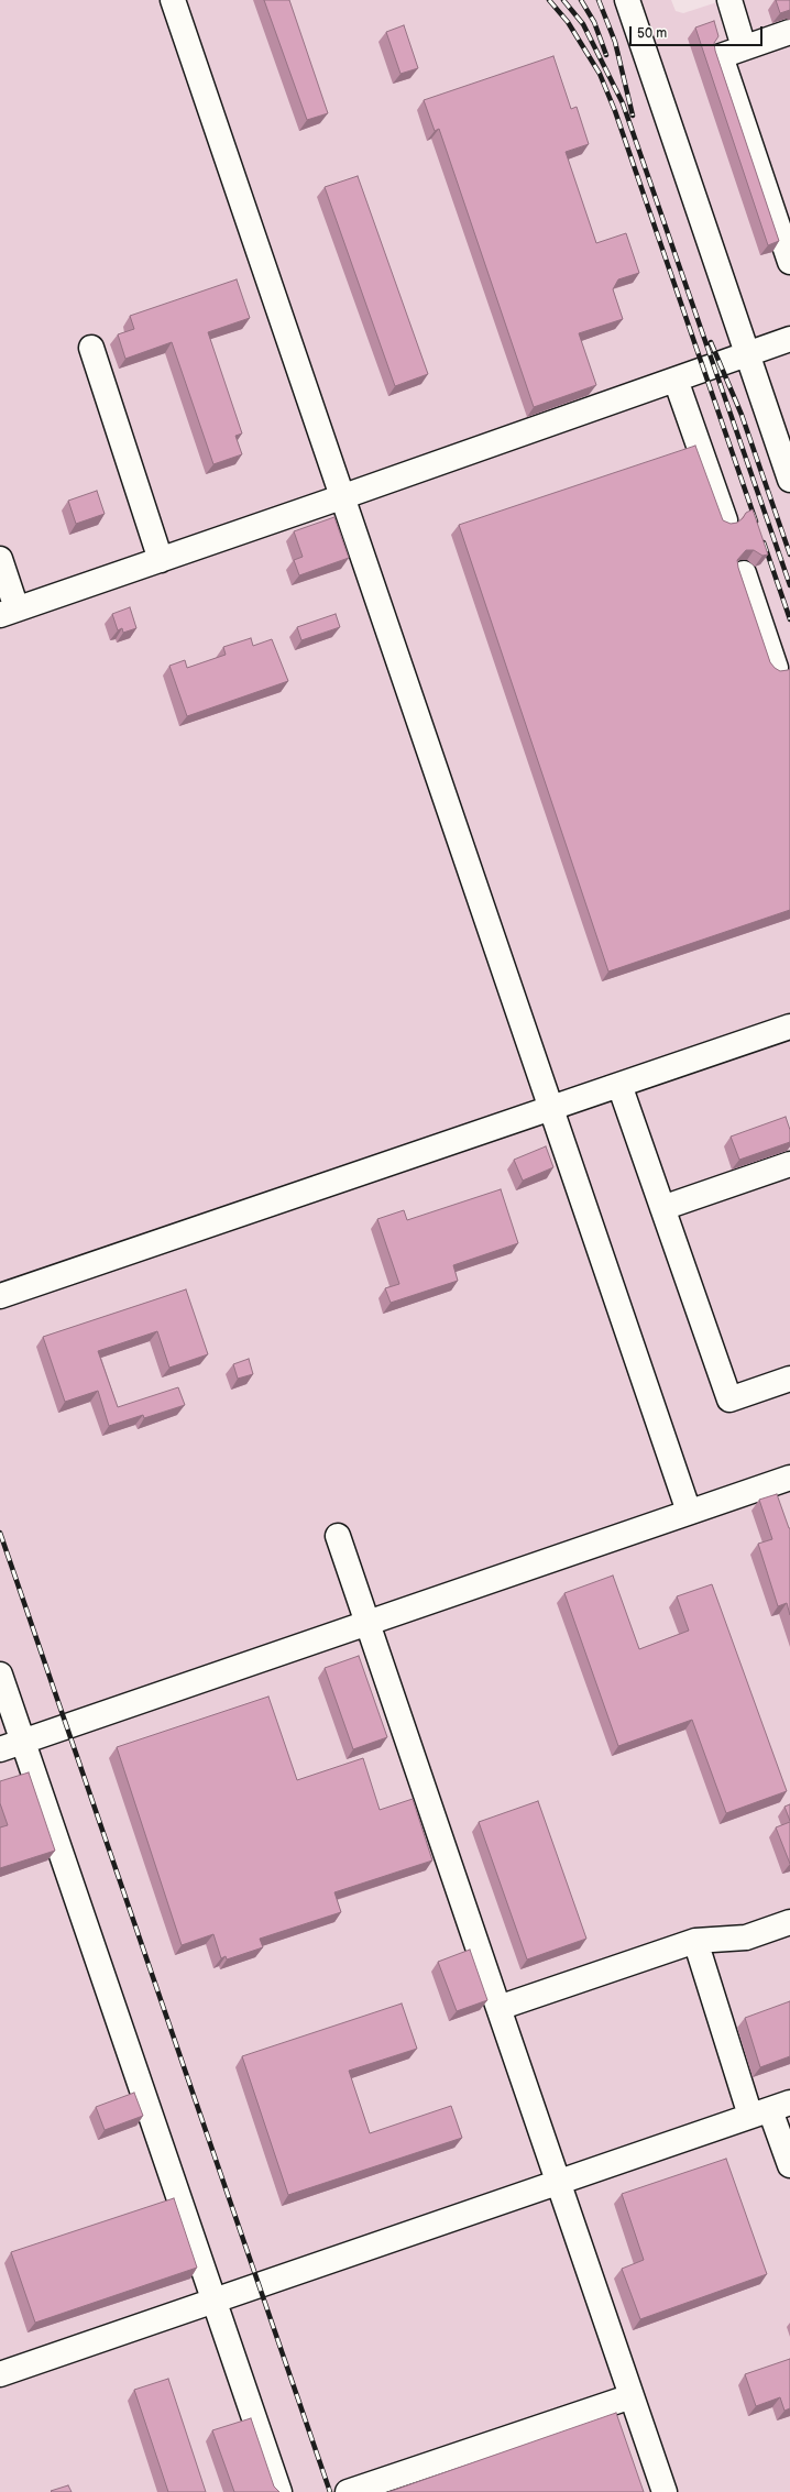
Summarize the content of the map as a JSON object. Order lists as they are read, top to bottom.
{
  "scale_bar": "50 m"
}
